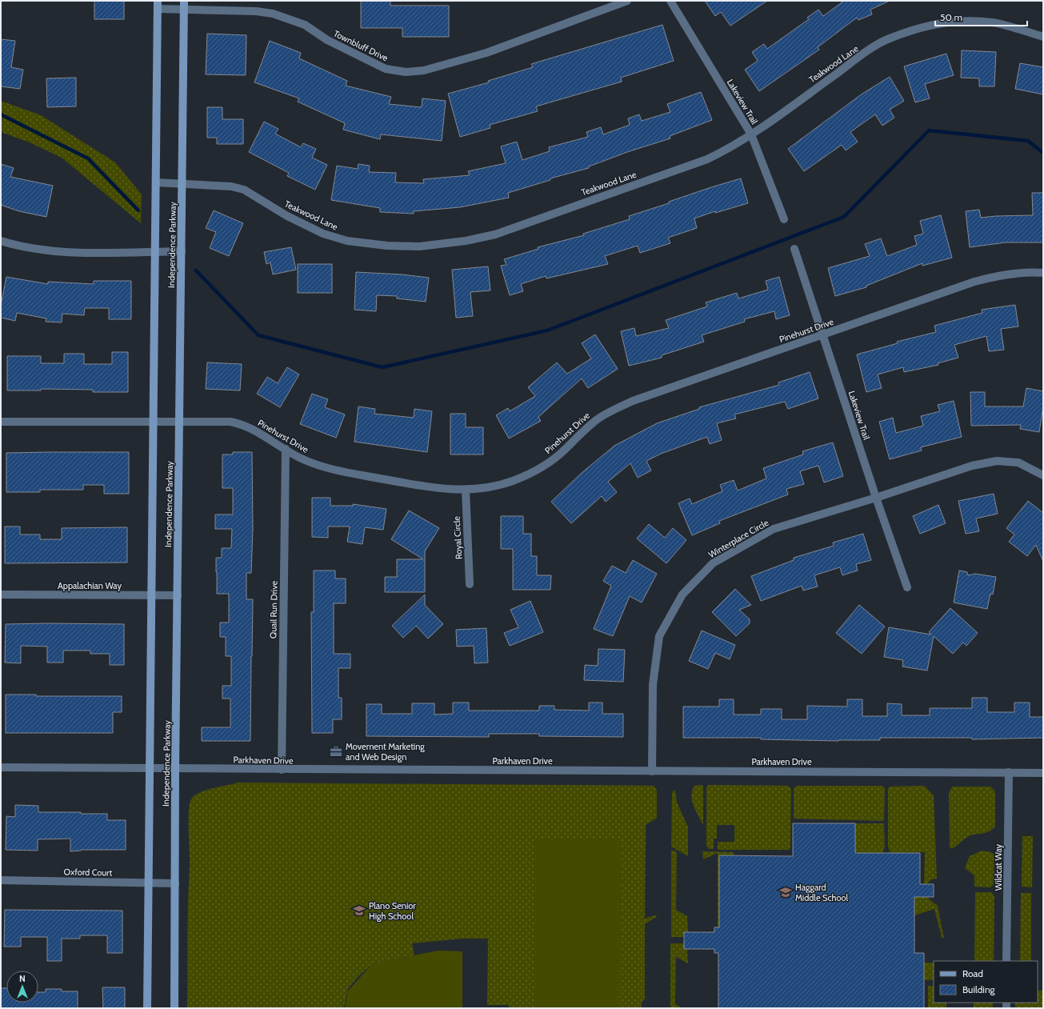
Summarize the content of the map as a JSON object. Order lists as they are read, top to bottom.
{
  "streets": {
    "main road": ["Independence Parkway"],
    "street": [
      "Townbluff Drive",
      "Teakwood Lane",
      "Lakeview Trail",
      "Pinehurst Drive",
      "Royal Circle",
      "Winterplace Circle",
      "Appalachian Way",
      "Quail Run Drive",
      "Parkhaven Drive",
      "Wildcat Way",
      "Oxford Court"
    ]
  },
  "crossings": [
    ["Townbluff Drive", "Independence Parkway"],
    ["Teakwood Lane", "Lakeview Trail"],
    ["Teakwood Lane", "Independence Parkway"],
    ["Lakeview Trail", "Pinehurst Drive"],
    ["Lakeview Trail", "Winterplace Circle"],
    ["Independence Parkway", "Pinehurst Drive"],
    ["Independence Parkway", "Appalachian Way"],
    ["Independence Parkway", "Parkhaven Drive"],
    ["Independence Parkway", "Oxford Court"],
    ["Pinehurst Drive", "Royal Circle"],
    ["Pinehurst Drive", "Quail Run Drive"],
    ["Winterplace Circle", "Parkhaven Drive"],
    ["Quail Run Drive", "Parkhaven Drive"],
    ["Parkhaven Drive", "Wildcat Way"]
  ],
  "places": {
    "office": ["Movement Marketing and Web Design"],
    "school or university": ["Haggard Middle School", "Plano Senior High School"]
  },
  "legend": ["Road", "Building"],
  "scale_bar": "50 m",
  "north": "top"
}
